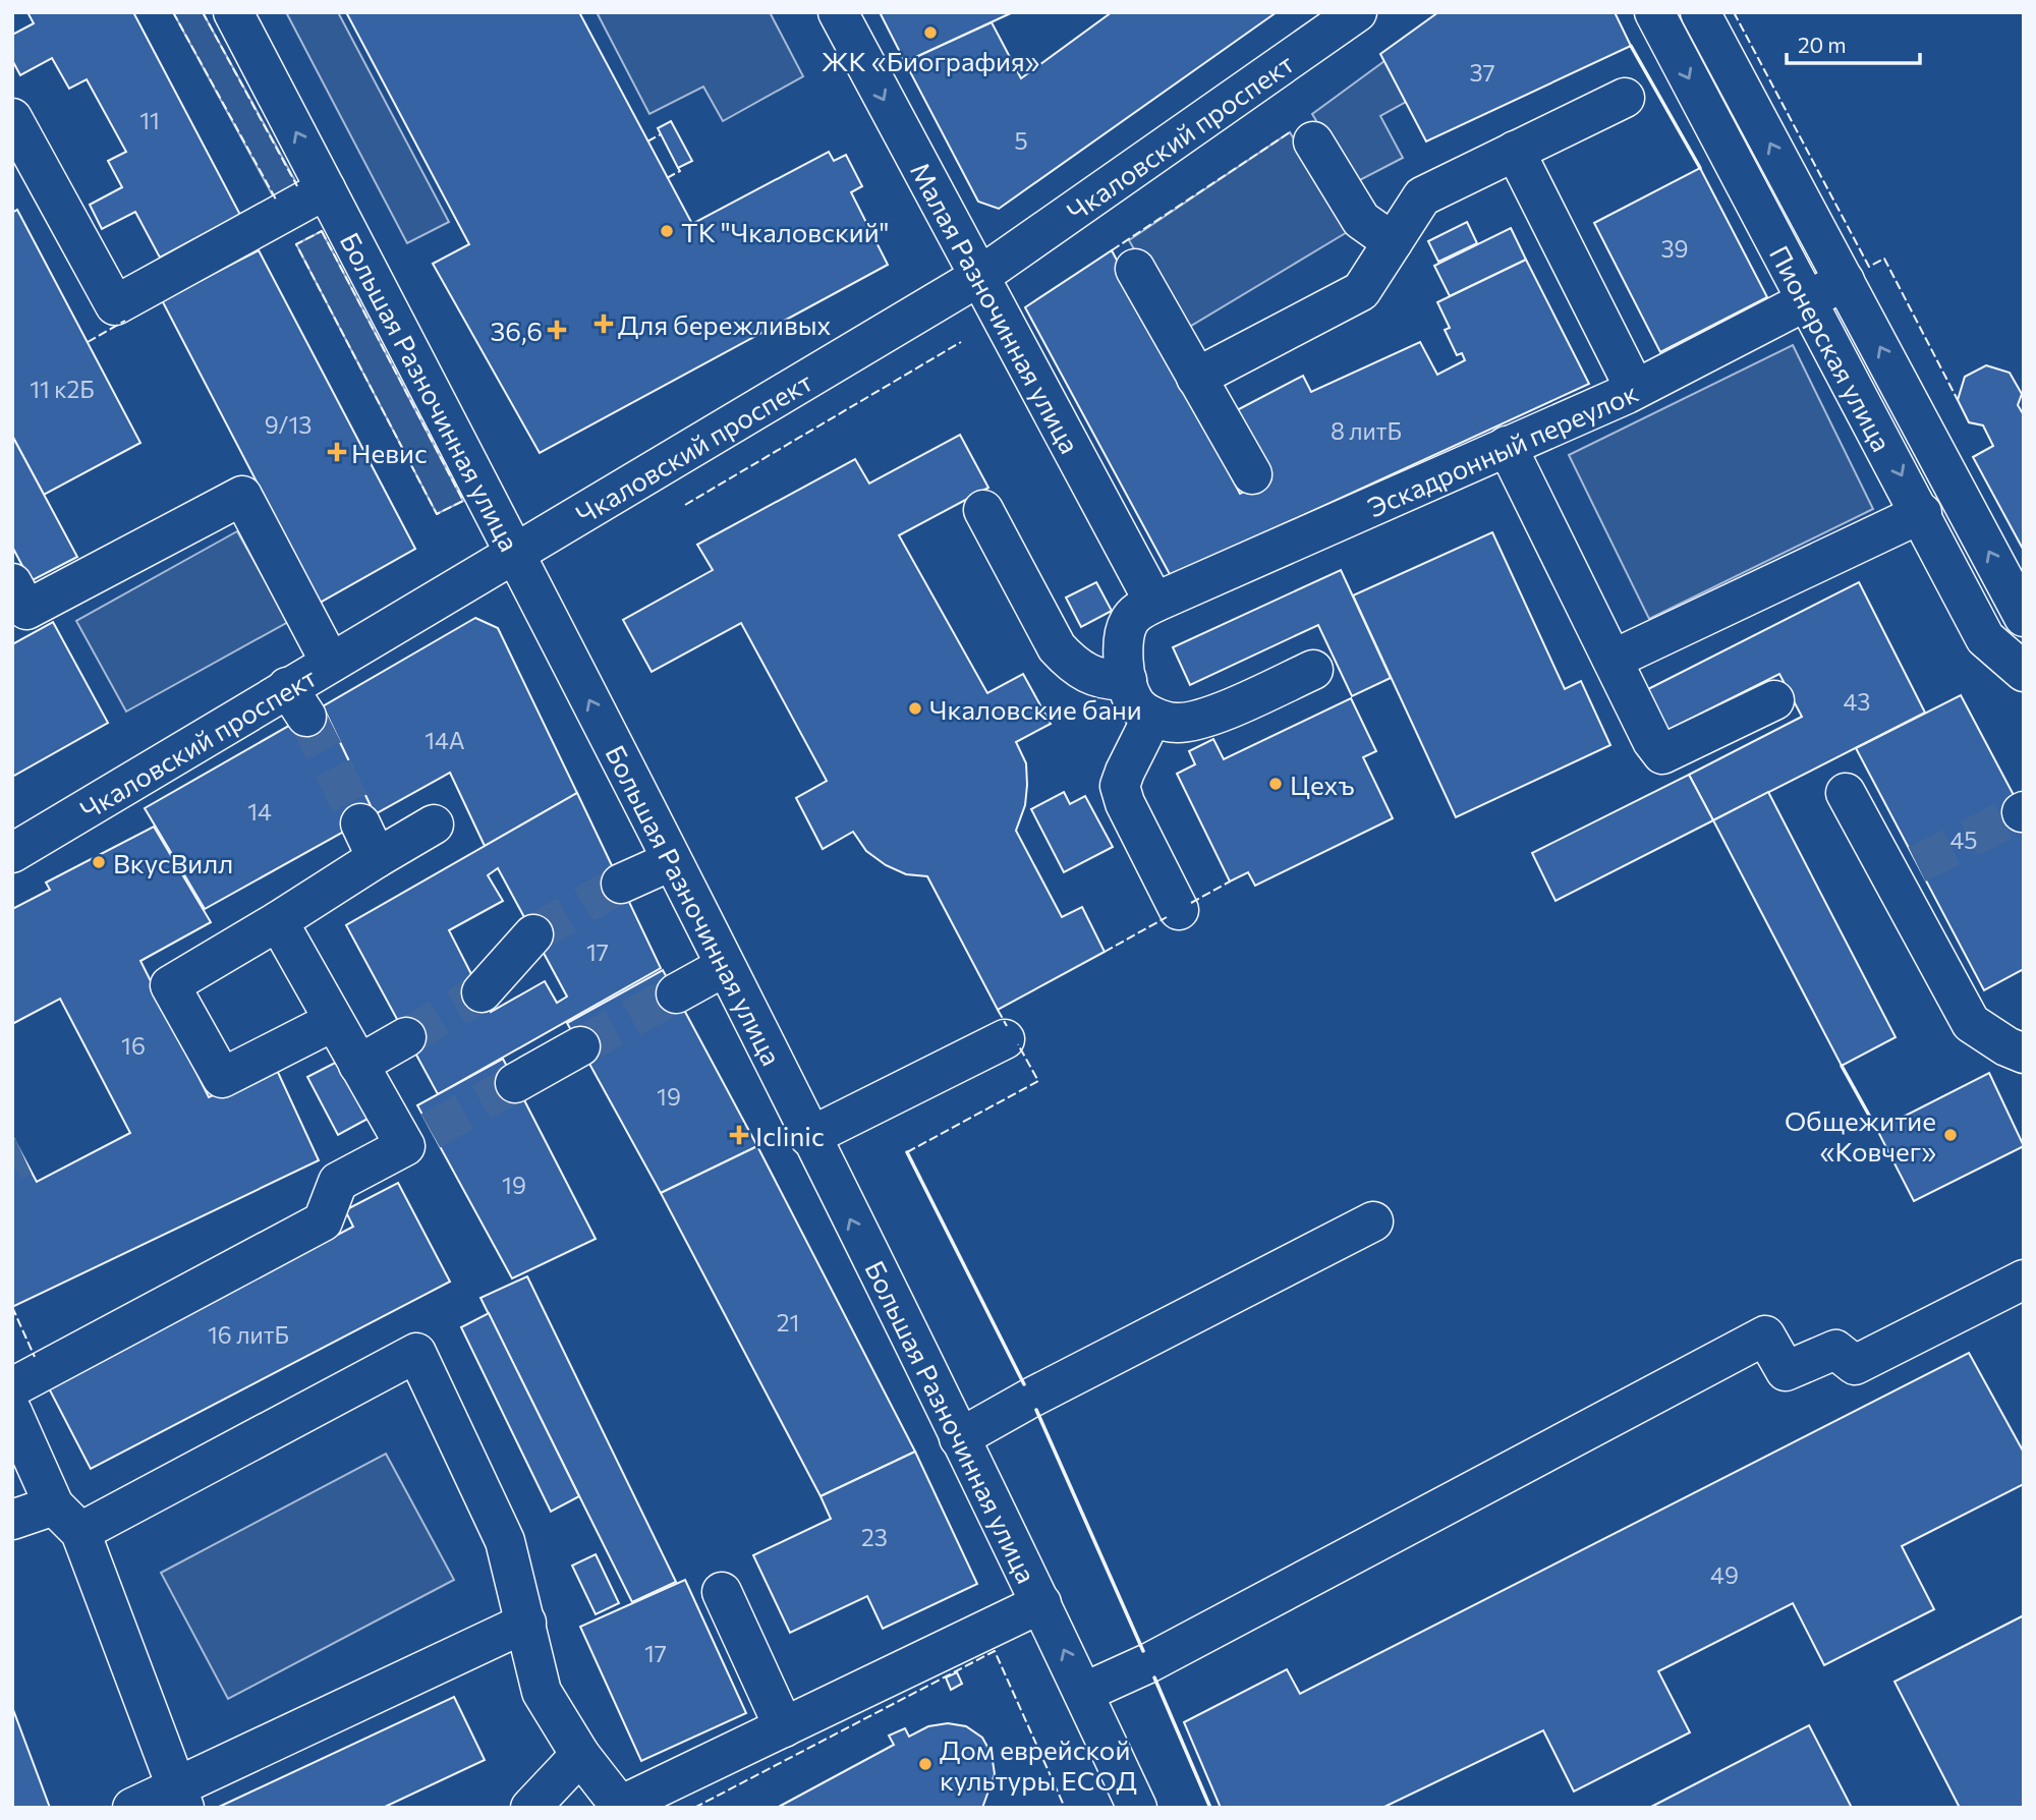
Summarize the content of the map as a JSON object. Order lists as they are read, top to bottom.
{
  "streets": {
    "street": [
      "Чкаловский проспект",
      "Малая Разночинная улица",
      "Пионерская улица",
      "Большая Разночинная улица",
      "Эскадронный переулок"
    ]
  },
  "crossings": [
    ["Чкаловский проспект", "Малая Разночинная улица"],
    ["Чкаловский проспект", "Большая Разночинная улица"],
    ["Малая Разночинная улица", "Эскадронный переулок"],
    ["Пионерская улица", "Эскадронный переулок"]
  ],
  "one_way": ["Малая Разночинная улица", "Большая Разночинная улица"],
  "places": {
    "other": [
      "ЖК «Биография»",
      "ТК \"Чкаловский\"",
      "Чкаловские бани",
      "Цехъ",
      "ВкусВилл",
      "Общежитие «Ковчег»",
      "Дом еврейской культуры ЕСОД"
    ],
    "health": [
      "Для бережливых",
      "36,6",
      "Невис",
      "Iclinic"
    ]
  },
  "house_numbers": [
    "37",
    "11",
    "5",
    "39",
    "11 к2Б",
    "9/13",
    "8 литБ",
    "43",
    "14А",
    "14",
    "45",
    "17",
    "16",
    "19",
    "19",
    "21",
    "16 литБ",
    "23",
    "49",
    "17"
  ],
  "scale_bar": "20 m"
}
